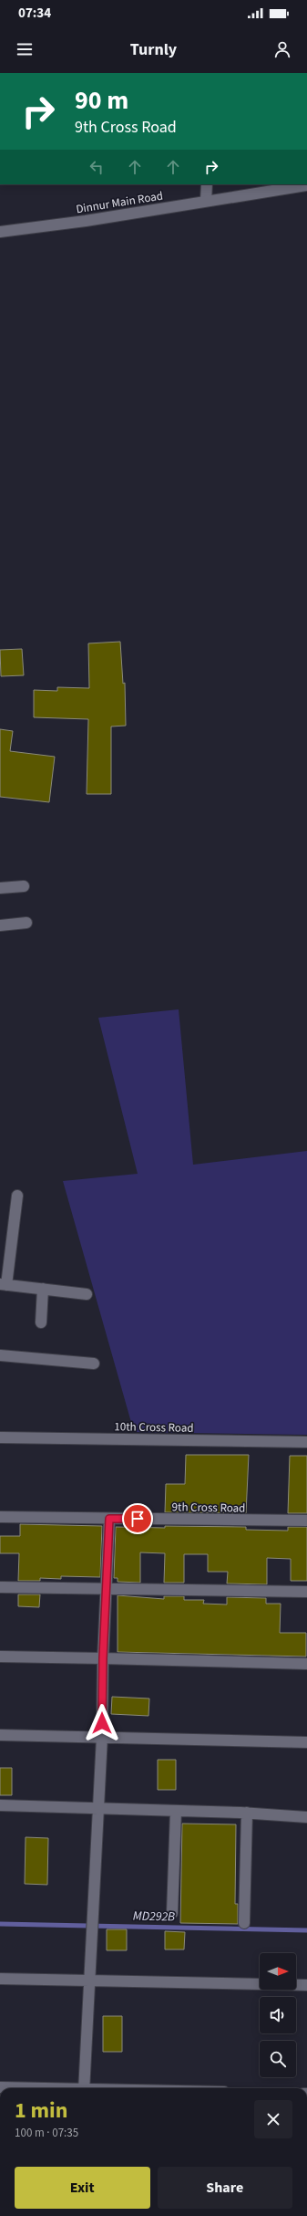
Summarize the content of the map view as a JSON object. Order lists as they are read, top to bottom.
{
  "streets": {
    "street": ["Dinnur Main Road", "10th Cross Road", "9th Cross Road"]
  },
  "water": ["MD292B"],
  "north": "right",
  "page": {
    "status": "07:34",
    "header": "Turnly",
    "turn": ["90 m", "9th Cross Road"],
    "heading": ["1 min", "100 m · 07:35"],
    "buttons": ["Exit", "Share"]
  }
}
